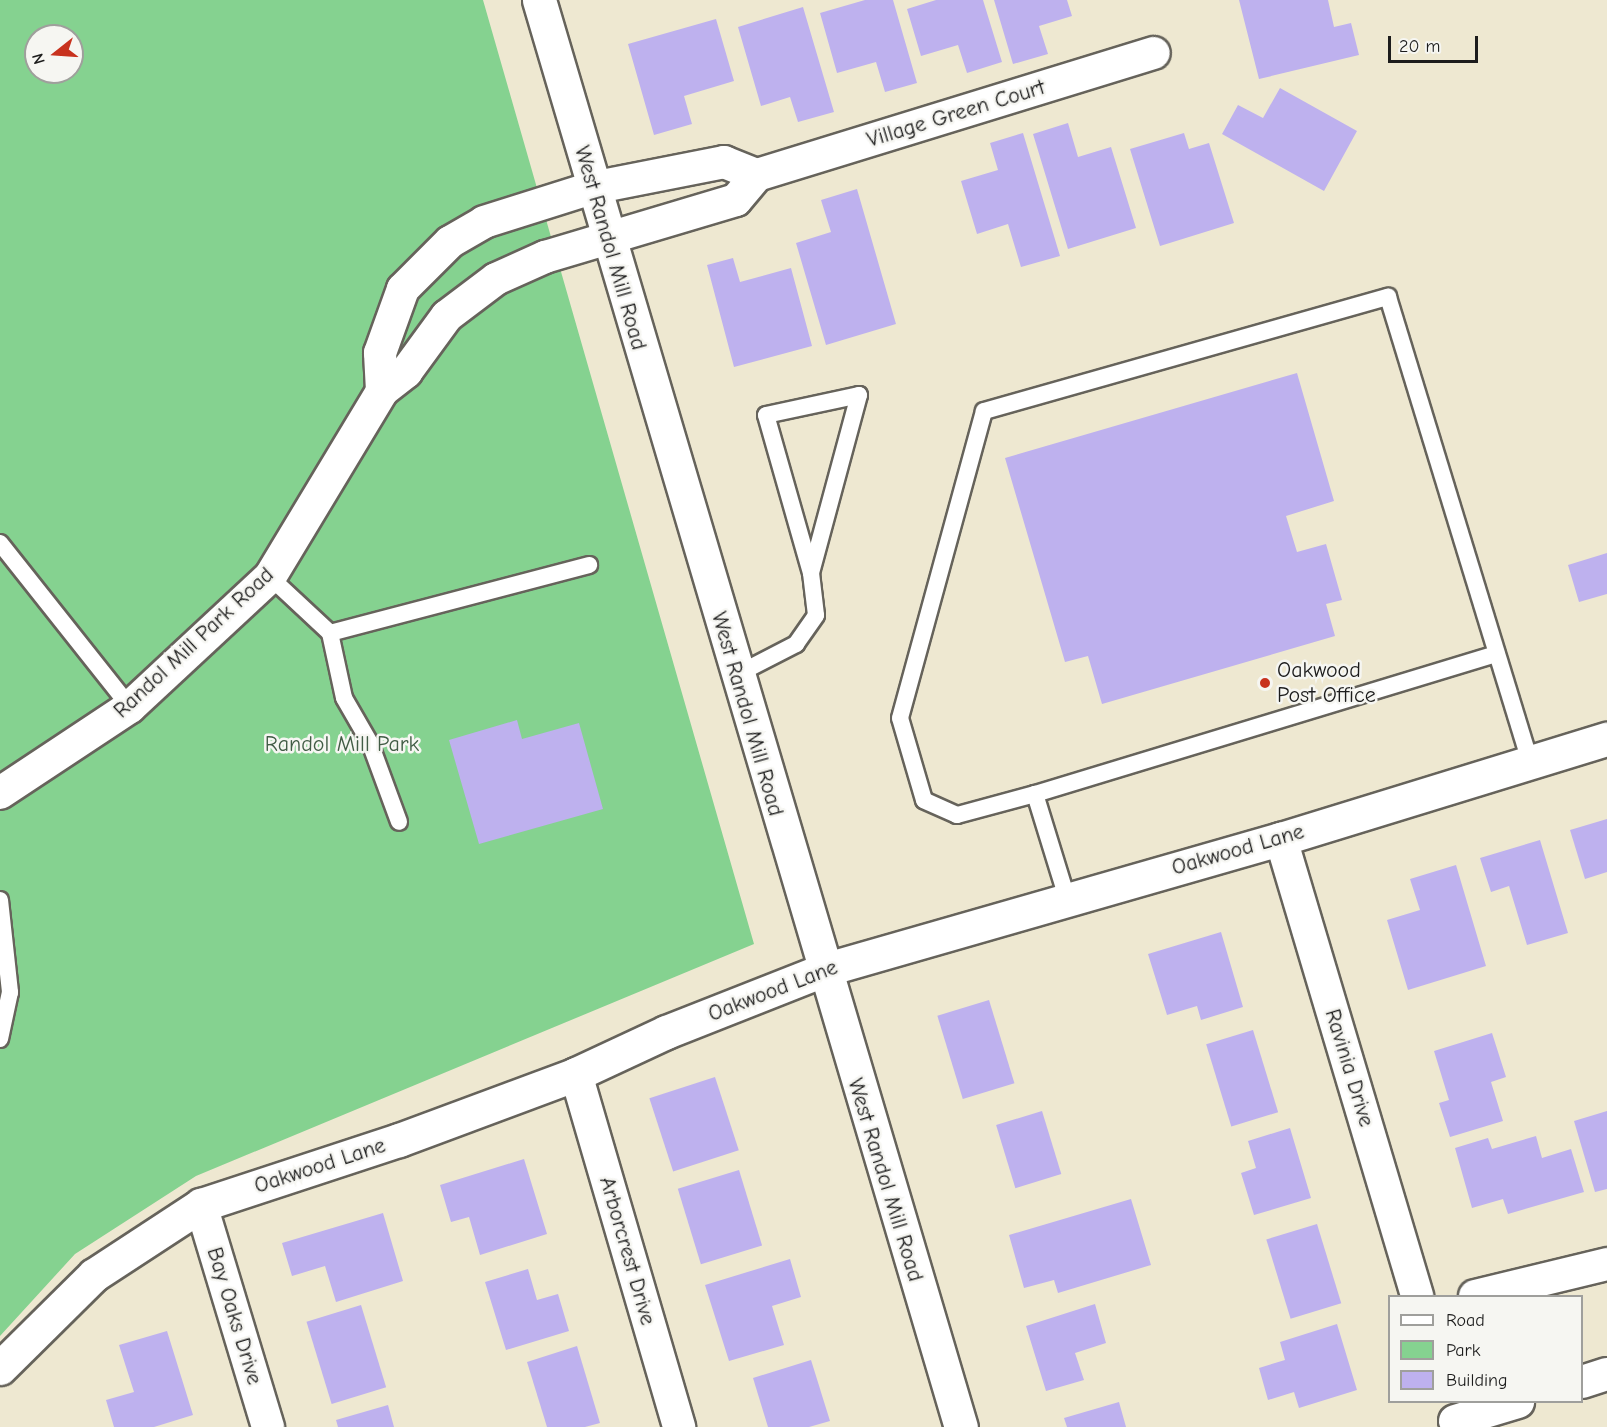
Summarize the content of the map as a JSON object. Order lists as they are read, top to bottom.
{
  "streets": {
    "street": [
      "Village Green Court",
      "West Randol Mill Road",
      "Randol Mill Park Road",
      "Oakwood Lane",
      "Ravinia Drive",
      "Arborcrest Drive",
      "Bay Oaks Drive"
    ]
  },
  "crossings": [
    ["West Randol Mill Road", "Randol Mill Park Road"],
    ["West Randol Mill Road", "Oakwood Lane"],
    ["Oakwood Lane", "Ravinia Drive"],
    ["Oakwood Lane", "Arborcrest Drive"],
    ["Oakwood Lane", "Bay Oaks Drive"]
  ],
  "parks": ["Randol Mill Park"],
  "places": ["Oakwood Post Office"],
  "legend": ["Road", "Park", "Building"],
  "scale_bar": "20 m",
  "north": "left"
}
